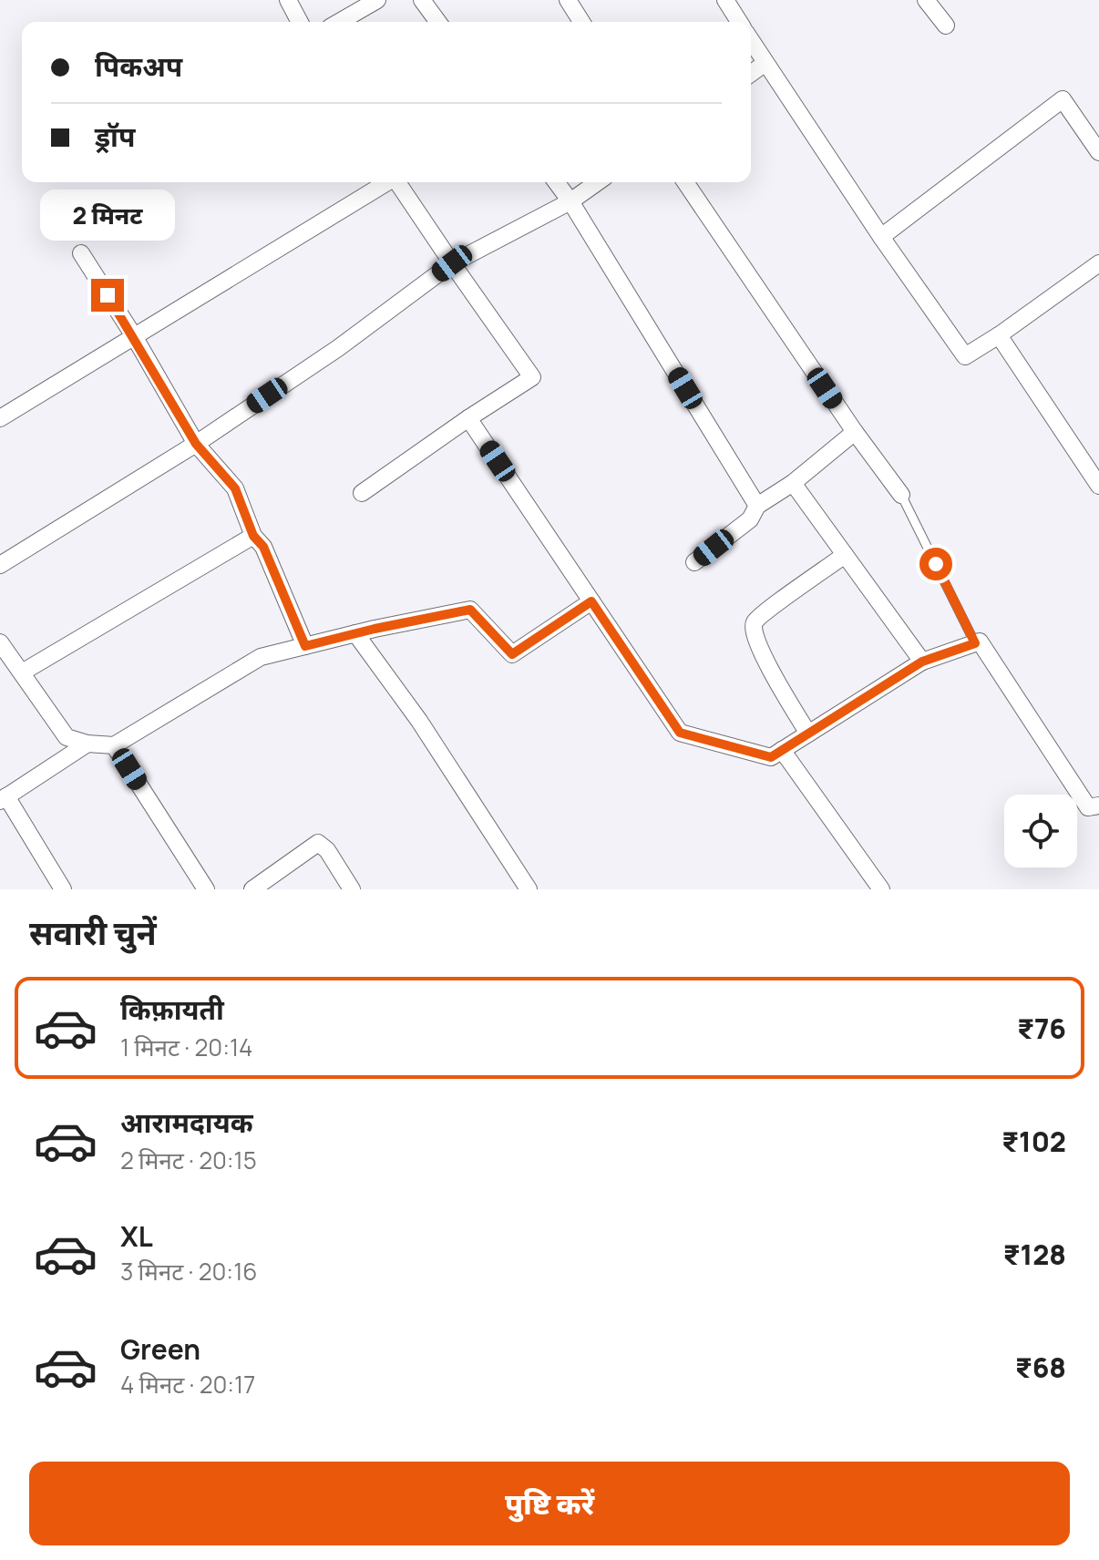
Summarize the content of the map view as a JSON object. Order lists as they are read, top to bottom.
{
  "page": {
    "banner": ["पिकअप", "ड्रॉप"],
    "bubble": "2 मिनट",
    "heading": "सवारी चुनें",
    "list": [
      {
        "name": "किफ़ायती",
        "note": "1 मिनट · 20:14",
        "value": "₹76"
      },
      {
        "name": "आरामदायक",
        "note": "2 मिनट · 20:15",
        "value": "₹102"
      },
      {
        "name": "XL",
        "note": "3 मिनट · 20:16",
        "value": "₹128"
      },
      {
        "name": "Green",
        "note": "4 मिनट · 20:17",
        "value": "₹68"
      }
    ],
    "buttons": "पुष्टि करें"
  }
}
